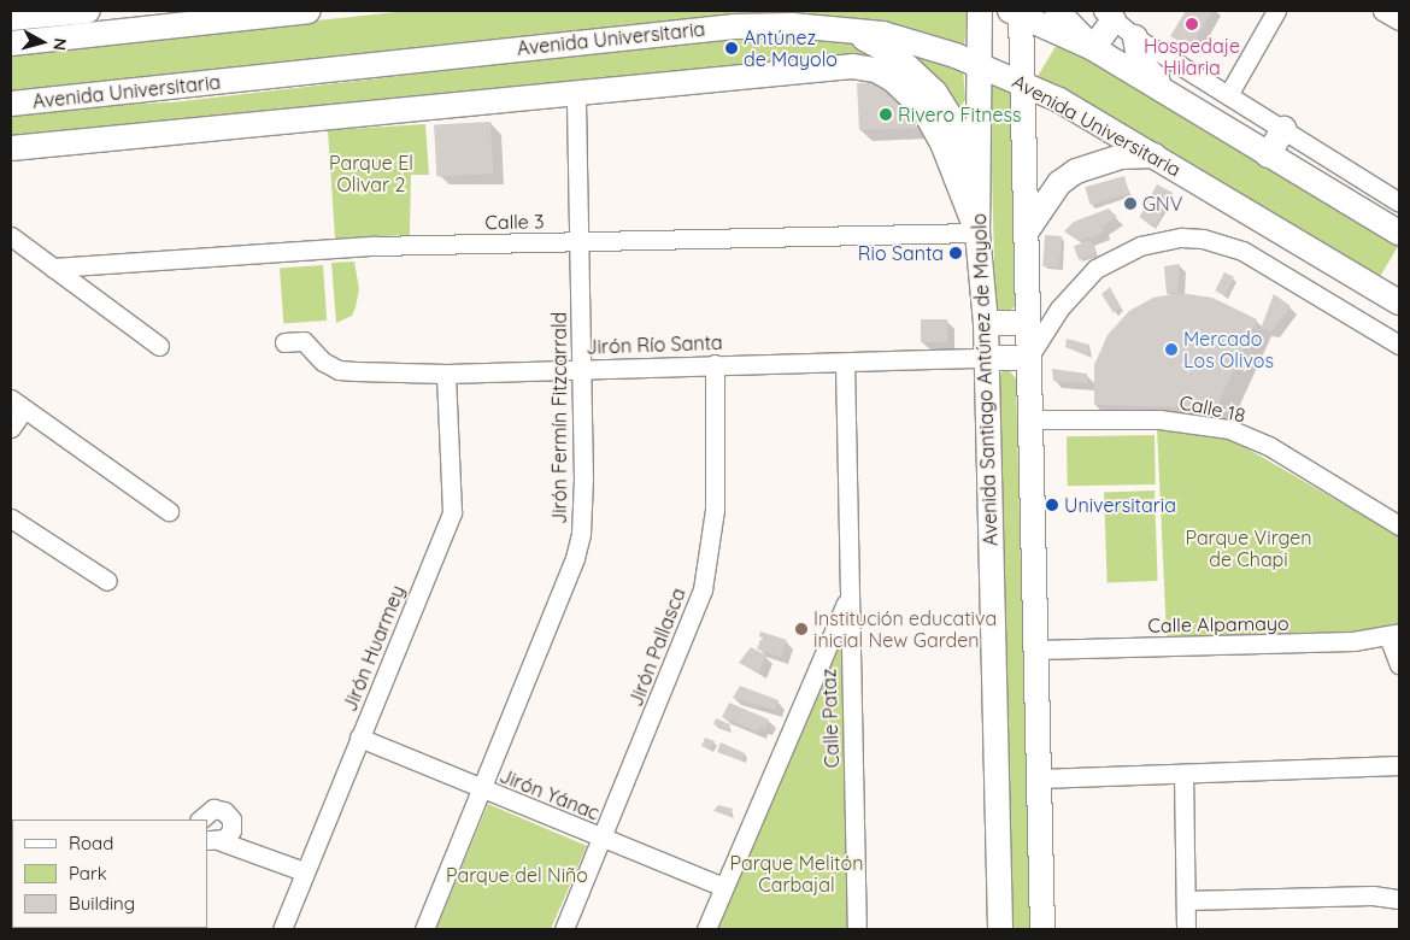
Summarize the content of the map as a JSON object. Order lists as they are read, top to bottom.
{
  "streets": {
    "main road": ["Avenida Universitaria", "Avenida Santiago Antúnez de Mayolo"],
    "street": [
      "Calle 3",
      "Jirón Río Santa",
      "Calle 18",
      "Jirón Fermín Fitzcarrald",
      "Calle Alpamayo",
      "Jirón Pallasca",
      "Jirón Huarmey",
      "Calle Pataz",
      "Jirón Yánac"
    ]
  },
  "crossings": [
    ["Avenida Universitaria", "Avenida Santiago Antúnez de Mayolo"],
    ["Calle 3", "Avenida Santiago Antúnez de Mayolo"],
    ["Calle 3", "Jirón Fermín Fitzcarrald"],
    ["Jirón Río Santa", "Avenida Santiago Antúnez de Mayolo"],
    ["Jirón Río Santa", "Jirón Fermín Fitzcarrald"],
    ["Jirón Río Santa", "Jirón Pallasca"],
    ["Jirón Río Santa", "Jirón Huarmey"],
    ["Jirón Río Santa", "Calle Pataz"],
    ["Jirón Fermín Fitzcarrald", "Jirón Yánac"],
    ["Jirón Pallasca", "Jirón Yánac"],
    ["Jirón Huarmey", "Jirón Yánac"]
  ],
  "parks": [
    "Parque El Olivar 2",
    "Parque Virgen de Chapi",
    "Parque Melitón Carbajal",
    "Parque del Niño"
  ],
  "places": [
    "Hospedaje Hilaria",
    "Antúnez de Mayolo",
    "Rivero Fitness",
    "GNV",
    "Rio Santa",
    "Mercado Los Olivos",
    "Universitaria",
    "Institución educativa inicial New Garden"
  ],
  "legend": ["Road", "Park", "Building"],
  "north": "right"
}
